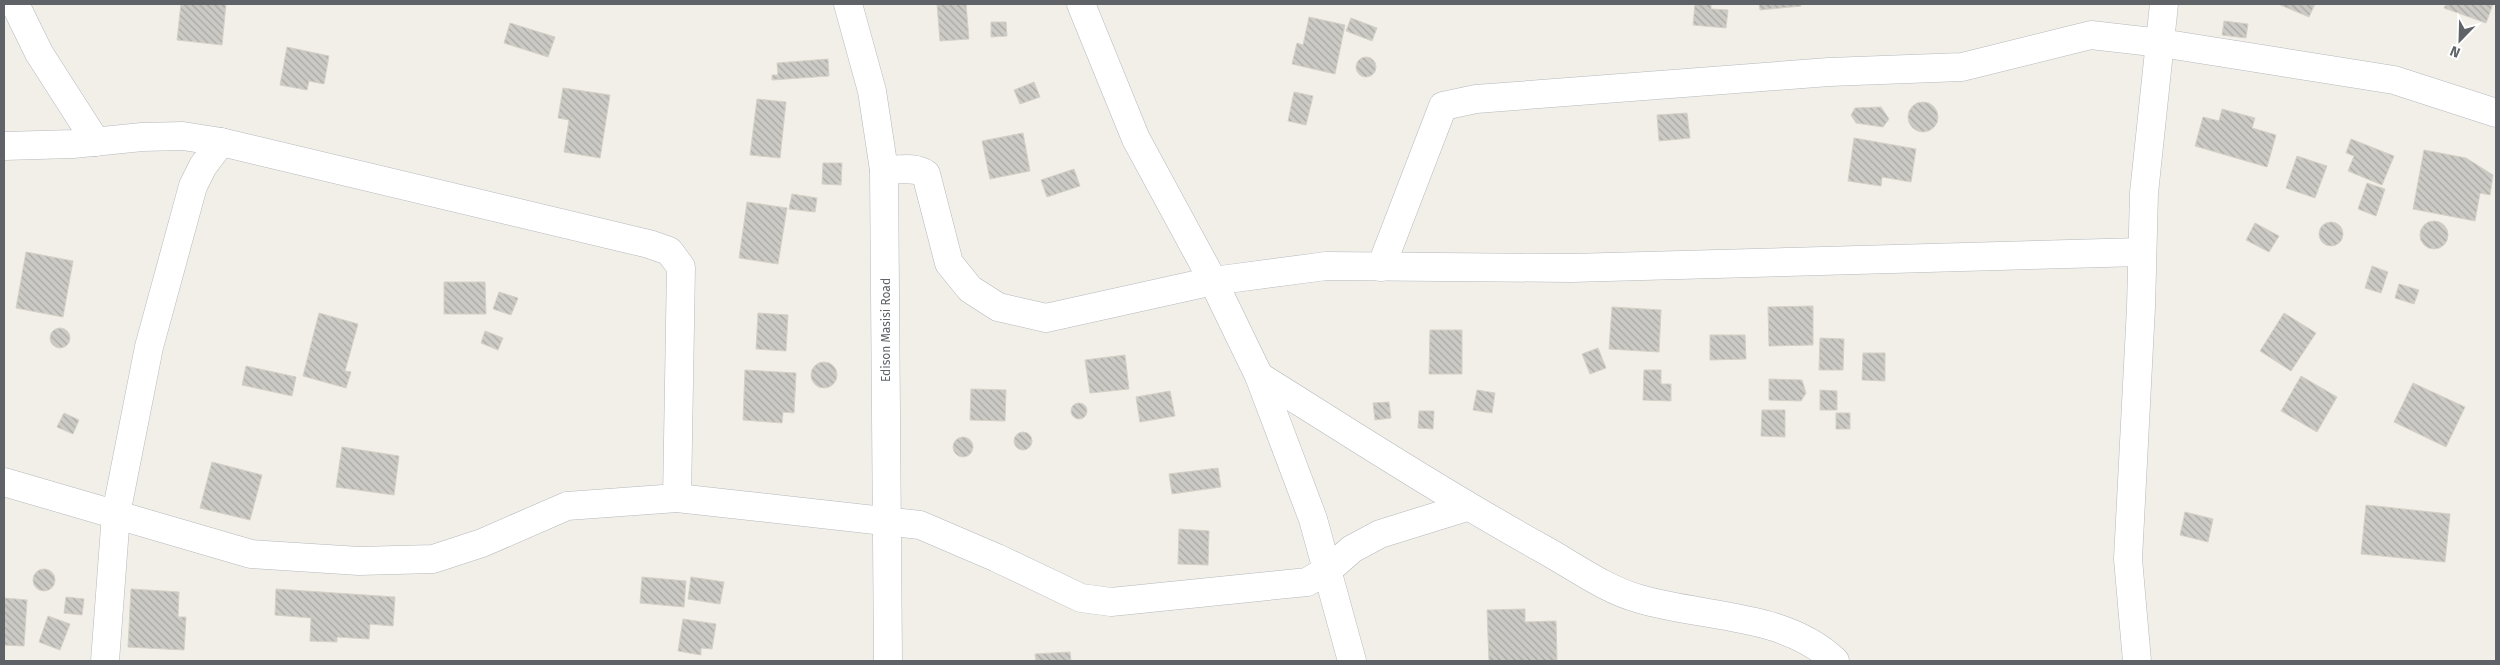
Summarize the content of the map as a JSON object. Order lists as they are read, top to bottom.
{
  "streets": {
    "street": ["Edison Masisi Road"]
  },
  "north": "bottom left"
}
